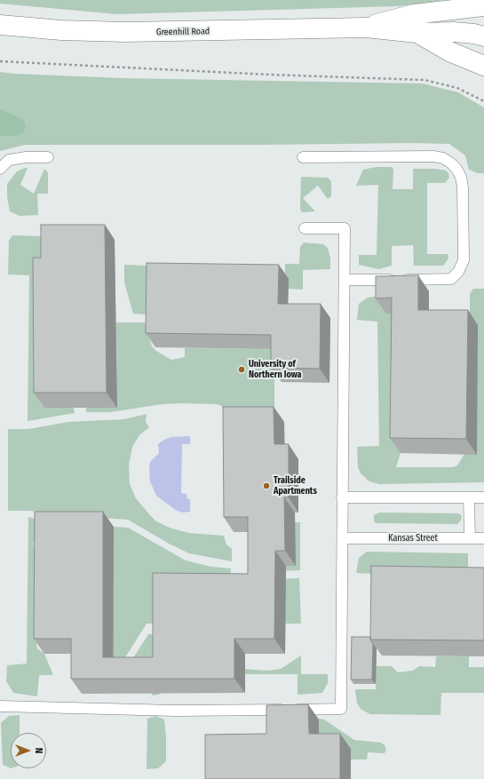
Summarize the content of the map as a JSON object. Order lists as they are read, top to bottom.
{
  "streets": {
    "street": ["Greenhill Road"],
    "lane": ["Kansas Street"]
  },
  "places": ["University of Northern Iowa", "Trailside Apartments"],
  "north": "right"
}
